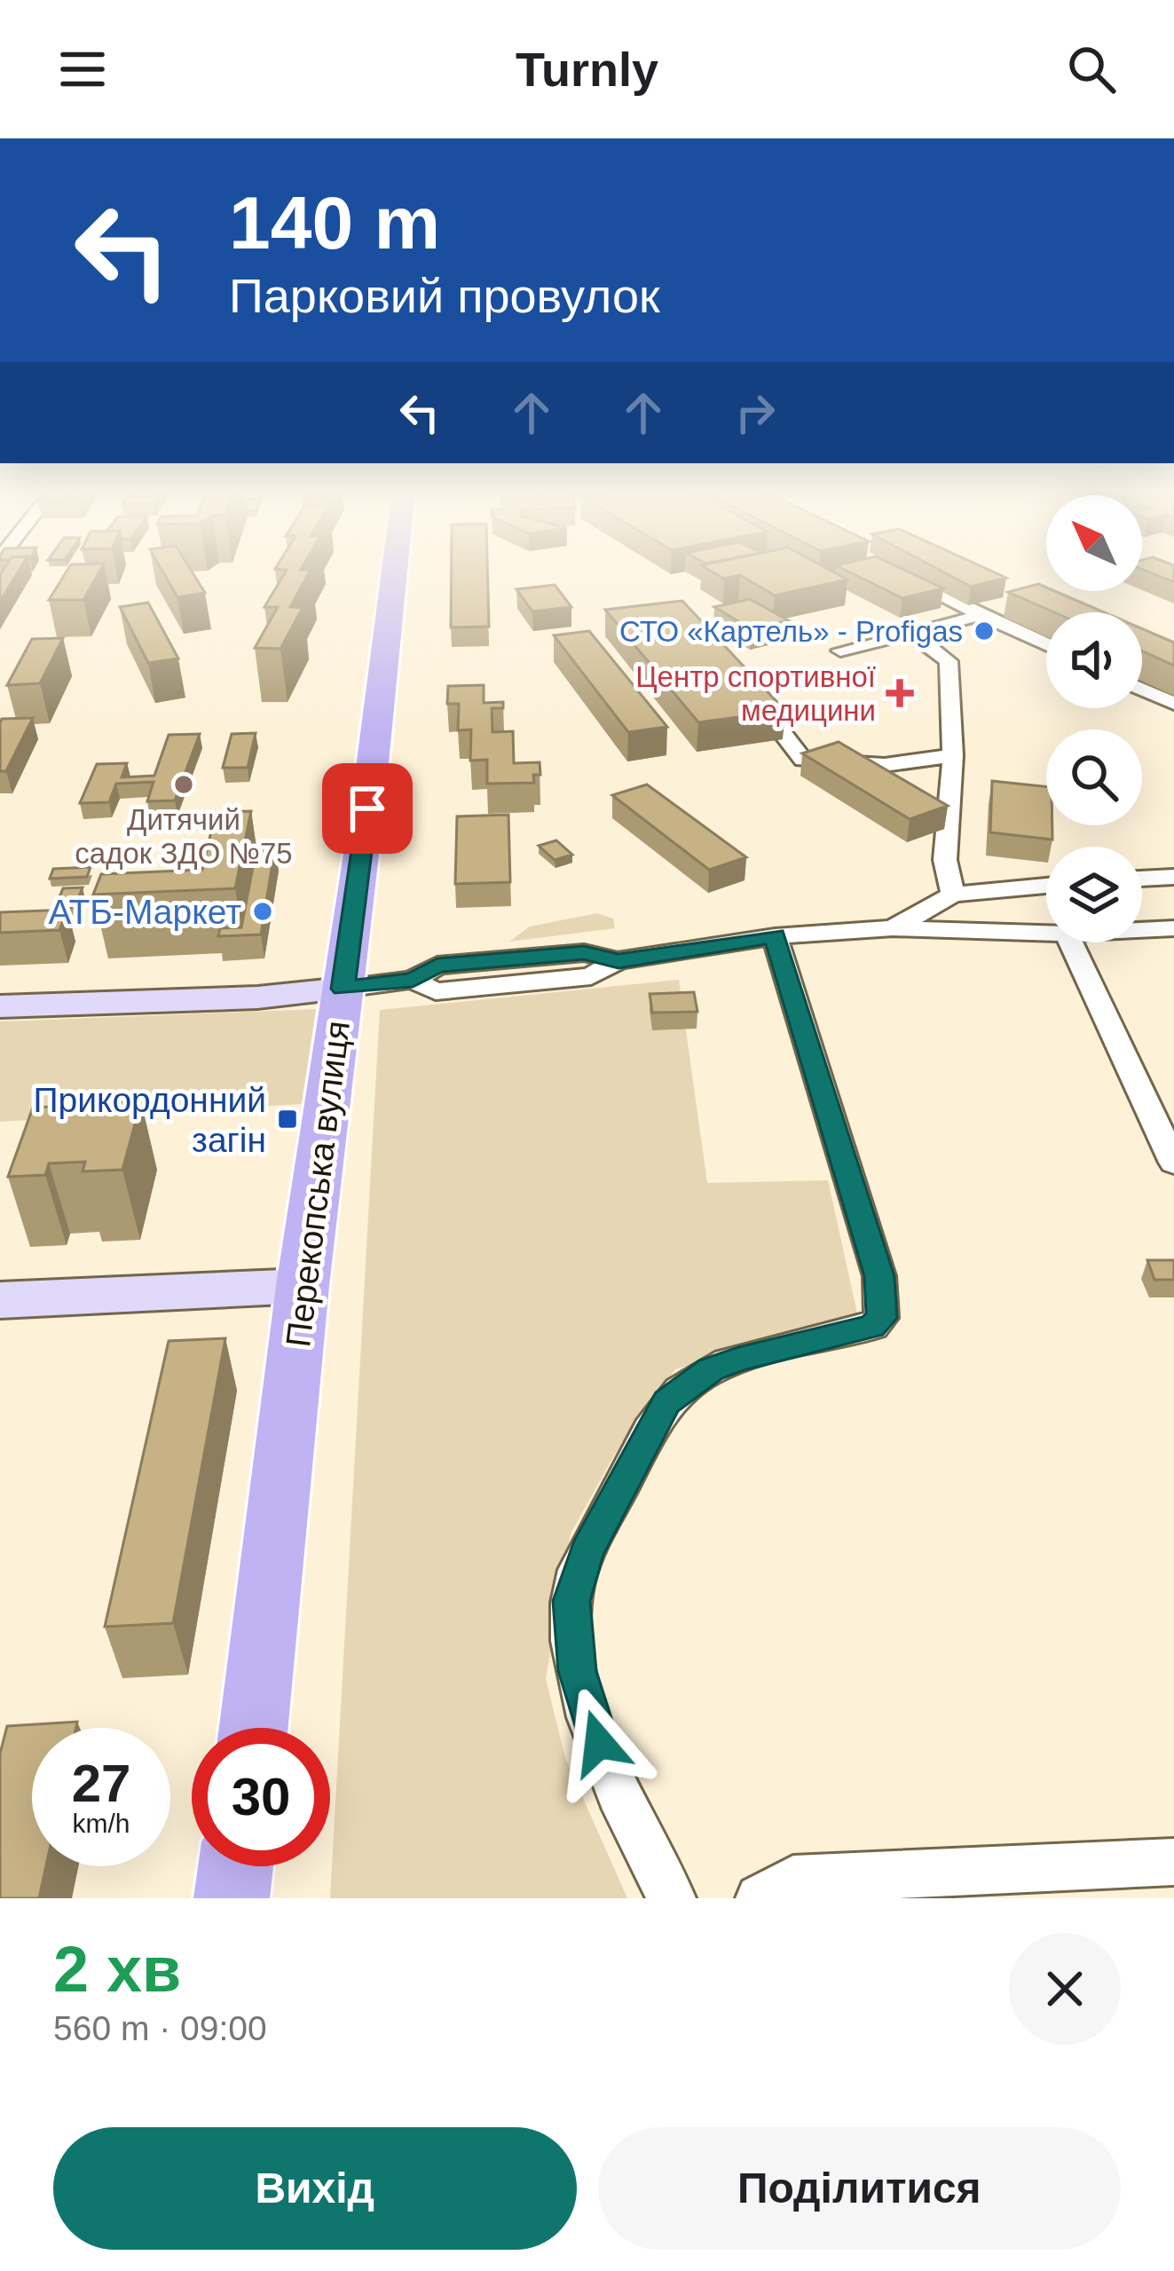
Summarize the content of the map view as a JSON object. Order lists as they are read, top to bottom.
{
  "streets": {
    "main road": ["Перекопська вулиця"]
  },
  "places": {
    "other": ["СТО «Картель» - Profigas", "Дитячий садок ЗДО №75", "АТБ-Маркет"],
    "health": ["Центр спортивної медицини"],
    "transit": ["Прикордонний загін"]
  },
  "north": "top left",
  "page": {
    "header": "Turnly",
    "turn": ["140 m", "Парковий провулок"],
    "speed": "27 km/h",
    "limit": "30",
    "heading": ["2 хв", "560 m · 09:00"],
    "buttons": ["Вихід", "Поділитися"]
  }
}
